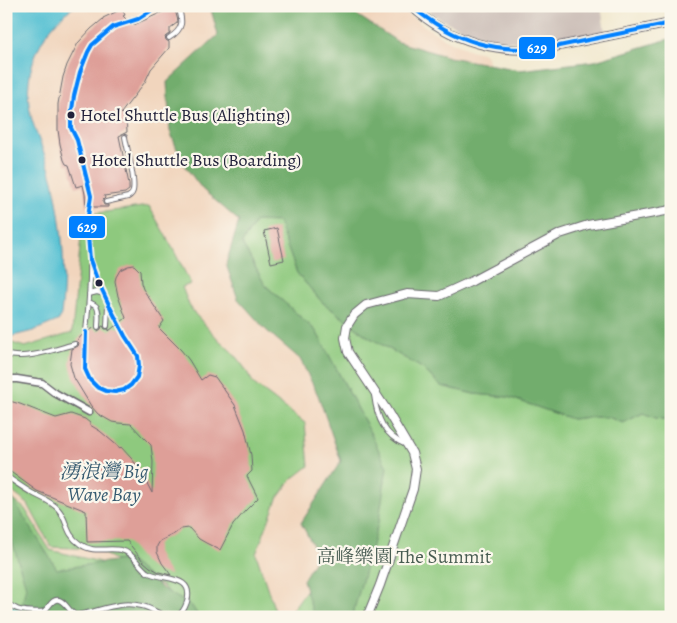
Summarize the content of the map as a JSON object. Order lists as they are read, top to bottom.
{
  "water": ["湧浪灣 Big Wave Bay"],
  "parks": ["高峰樂園 The Summit"],
  "places": ["Hotel Shuttle Bus (Alighting)", "Hotel Shuttle Bus (Boarding)"],
  "lines": ["transit line 629"]
}
